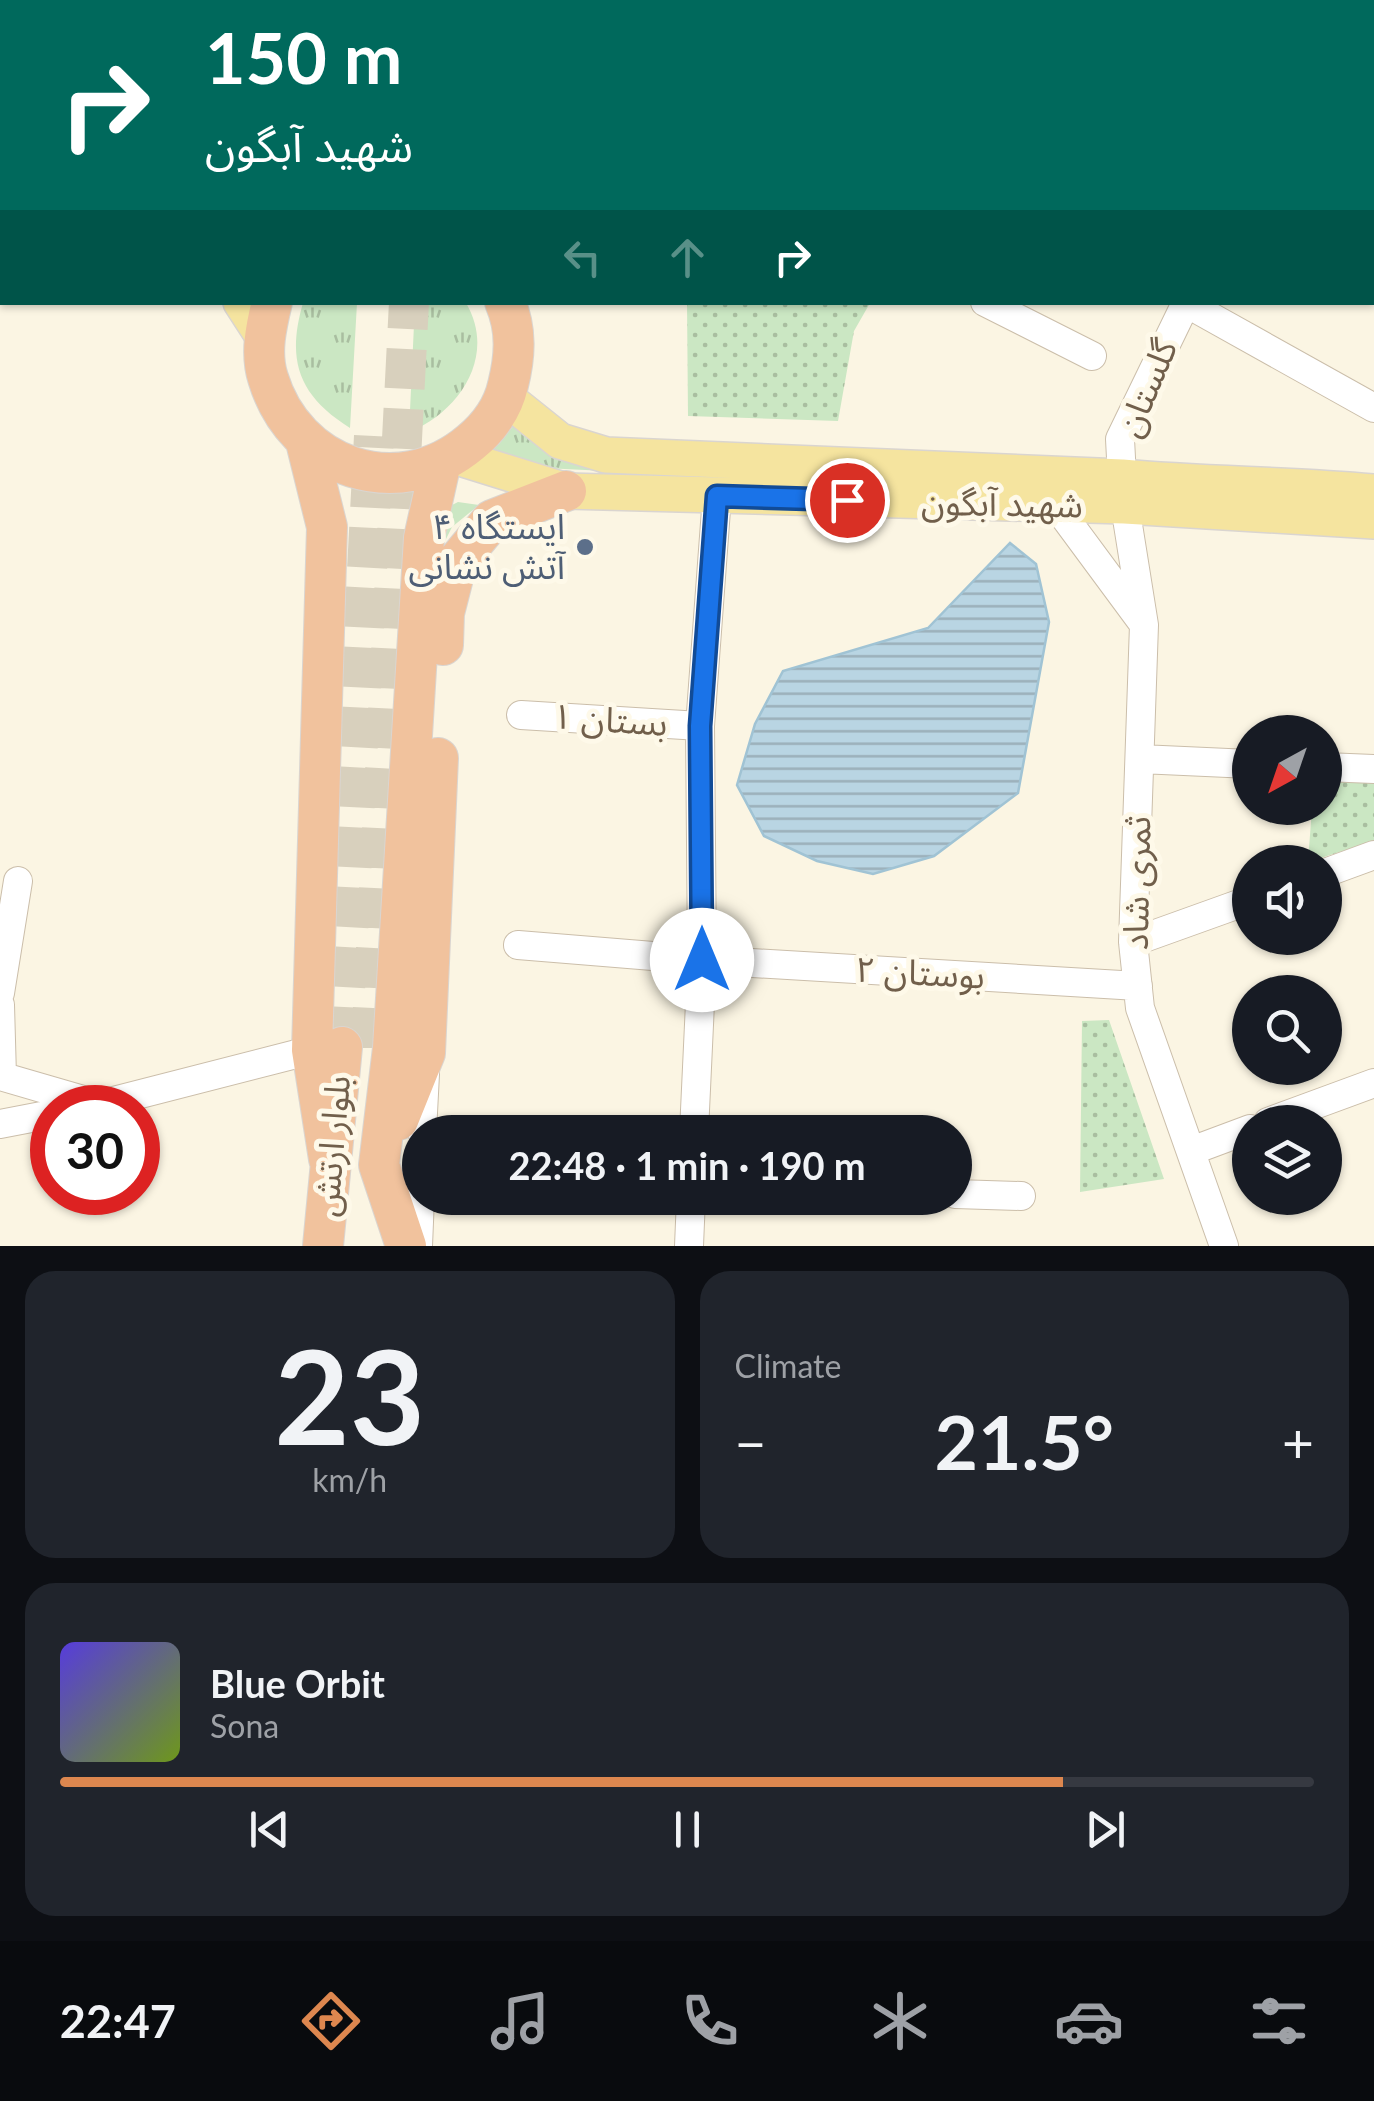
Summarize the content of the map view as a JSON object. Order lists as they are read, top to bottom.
{
  "streets": {
    "highway": ["بلوار ارتش"],
    "main road": ["شهید آبگون"],
    "street": [
      "گلستان",
      "بستان ۱",
      "ثمری شاد",
      "بوستان ۲"
    ]
  },
  "crossings": [
    ["گلستان", "شهید آبگون"],
    ["گلستان", "ثمری شاد"],
    ["شهید آبگون", "ثمری شاد"],
    ["ثمری شاد", "بوستان ۲"]
  ],
  "places": ["ایستگاه ۴ آتش نشانی"],
  "north": "bottom left",
  "page": {
    "turn": ["150 m", "شهید آبگون"],
    "limit": "30",
    "trip": "22:48 · 1 min · 190 m",
    "tile": [
      ["23", "km/h"],
      "Climate"
    ],
    "heat": ["−", "21.5°", "+"],
    "song": ["Blue Orbit", "Sona"],
    "tabs": "22:47"
  }
}
